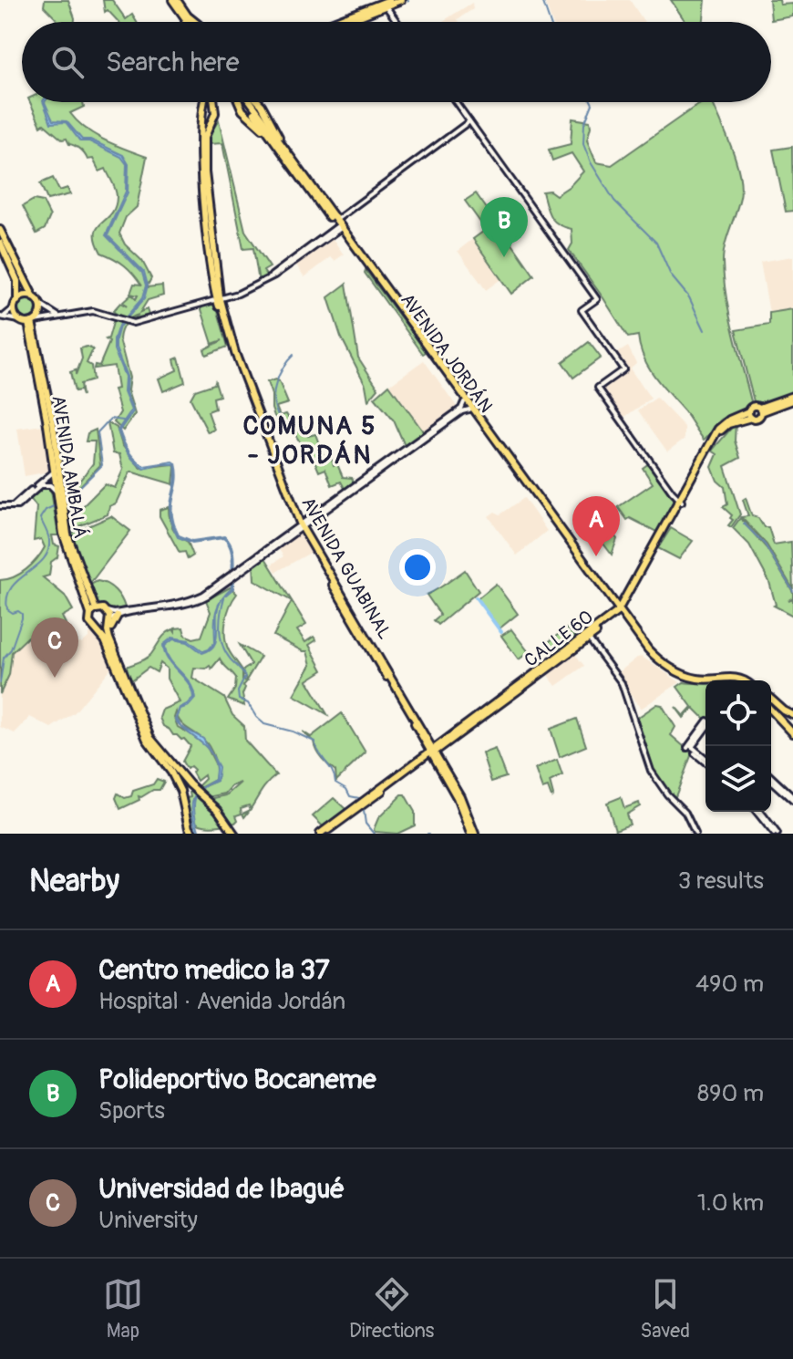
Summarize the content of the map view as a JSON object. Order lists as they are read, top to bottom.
{
  "streets": {
    "main road": [
      "AVENIDA JORDÁN",
      "AVENIDA AMBALÁ",
      "AVENIDA GUABINAL",
      "CALLE 60"
    ]
  },
  "crossings": [
    ["AVENIDA JORDÁN", "CALLE 60"],
    ["AVENIDA GUABINAL", "CALLE 60"]
  ],
  "districts": ["COMUNA 5 - JORDÁN"],
  "page": {
    "search": "Search here",
    "pins": ["B", "A", "C"],
    "heading": ["Nearby", "3 results"],
    "list": [
      {
        "mark": "A",
        "name": "Centro medico la 37",
        "note": "Hospital · Avenida Jordán",
        "value": "490 m"
      },
      {
        "mark": "B",
        "name": "Polideportivo Bocaneme",
        "note": "Sports",
        "value": "890 m"
      },
      {
        "mark": "C",
        "name": "Universidad de Ibagué",
        "note": "University",
        "value": "1.0 km"
      }
    ],
    "nav": ["Map", "Directions", "Saved"]
  }
}
